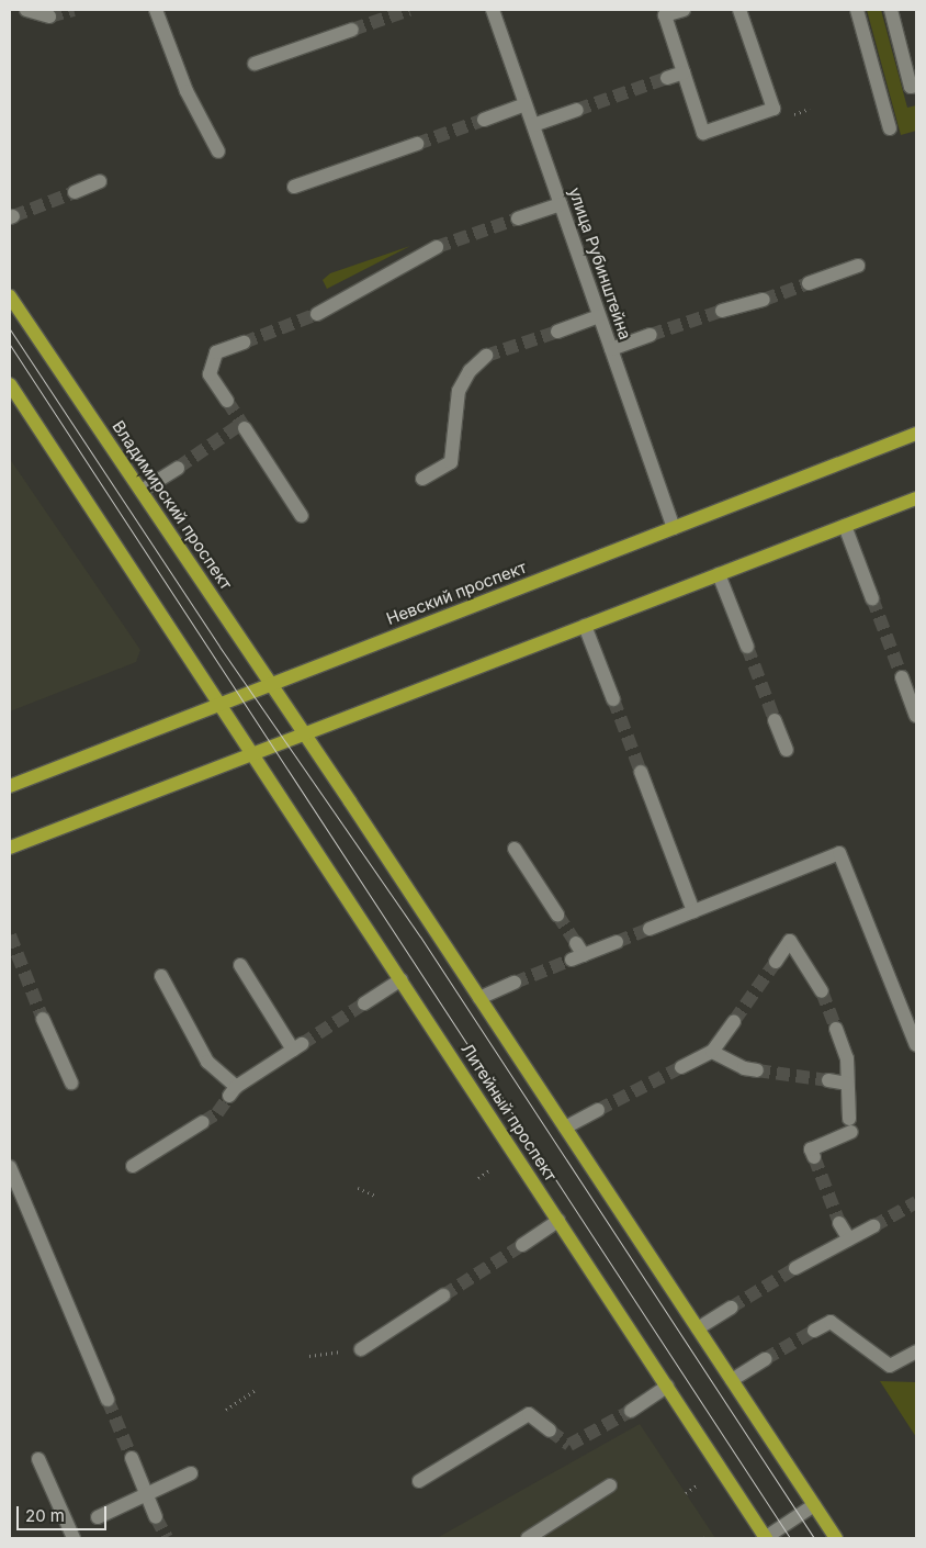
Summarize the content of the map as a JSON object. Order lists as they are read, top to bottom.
{
  "streets": {
    "main road": ["Владимирский проспект", "Невский проспект", "Литейный проспект"],
    "street": ["улица Рубинштейна"]
  },
  "crossings": [
    ["улица Рубинштейна", "Невский проспект"],
    ["Владимирский проспект", "Невский проспект"],
    ["Невский проспект", "Литейный проспект"]
  ],
  "scale_bar": "20 m"
}
